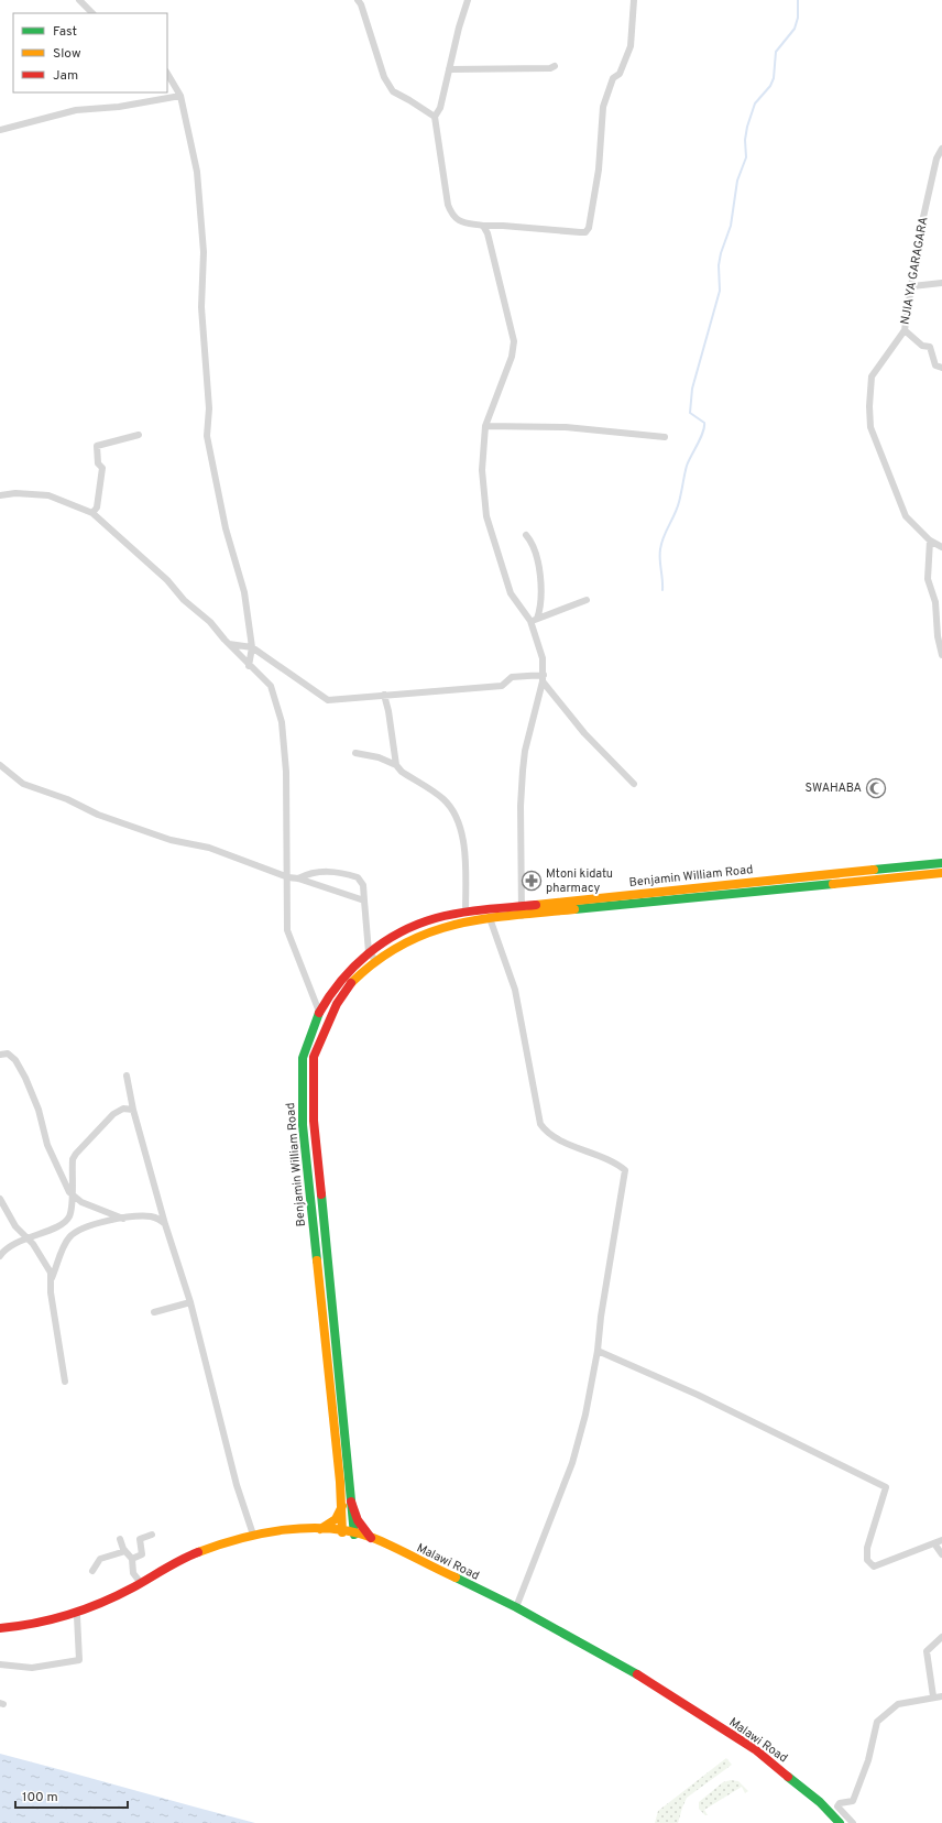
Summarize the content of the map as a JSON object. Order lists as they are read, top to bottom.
{
  "streets": {
    "main road": ["Benjamin William Road", "Malawi Road"],
    "street": ["NJIA YA GARAGARA"]
  },
  "crossings": [
    ["Benjamin William Road", "Malawi Road"]
  ],
  "places": {
    "mosque": ["SWAHABA"],
    "pharmacy": ["Mtoni kidatu pharmacy"]
  },
  "legend": ["Fast", "Slow", "Jam"],
  "scale_bar": "100 m"
}
